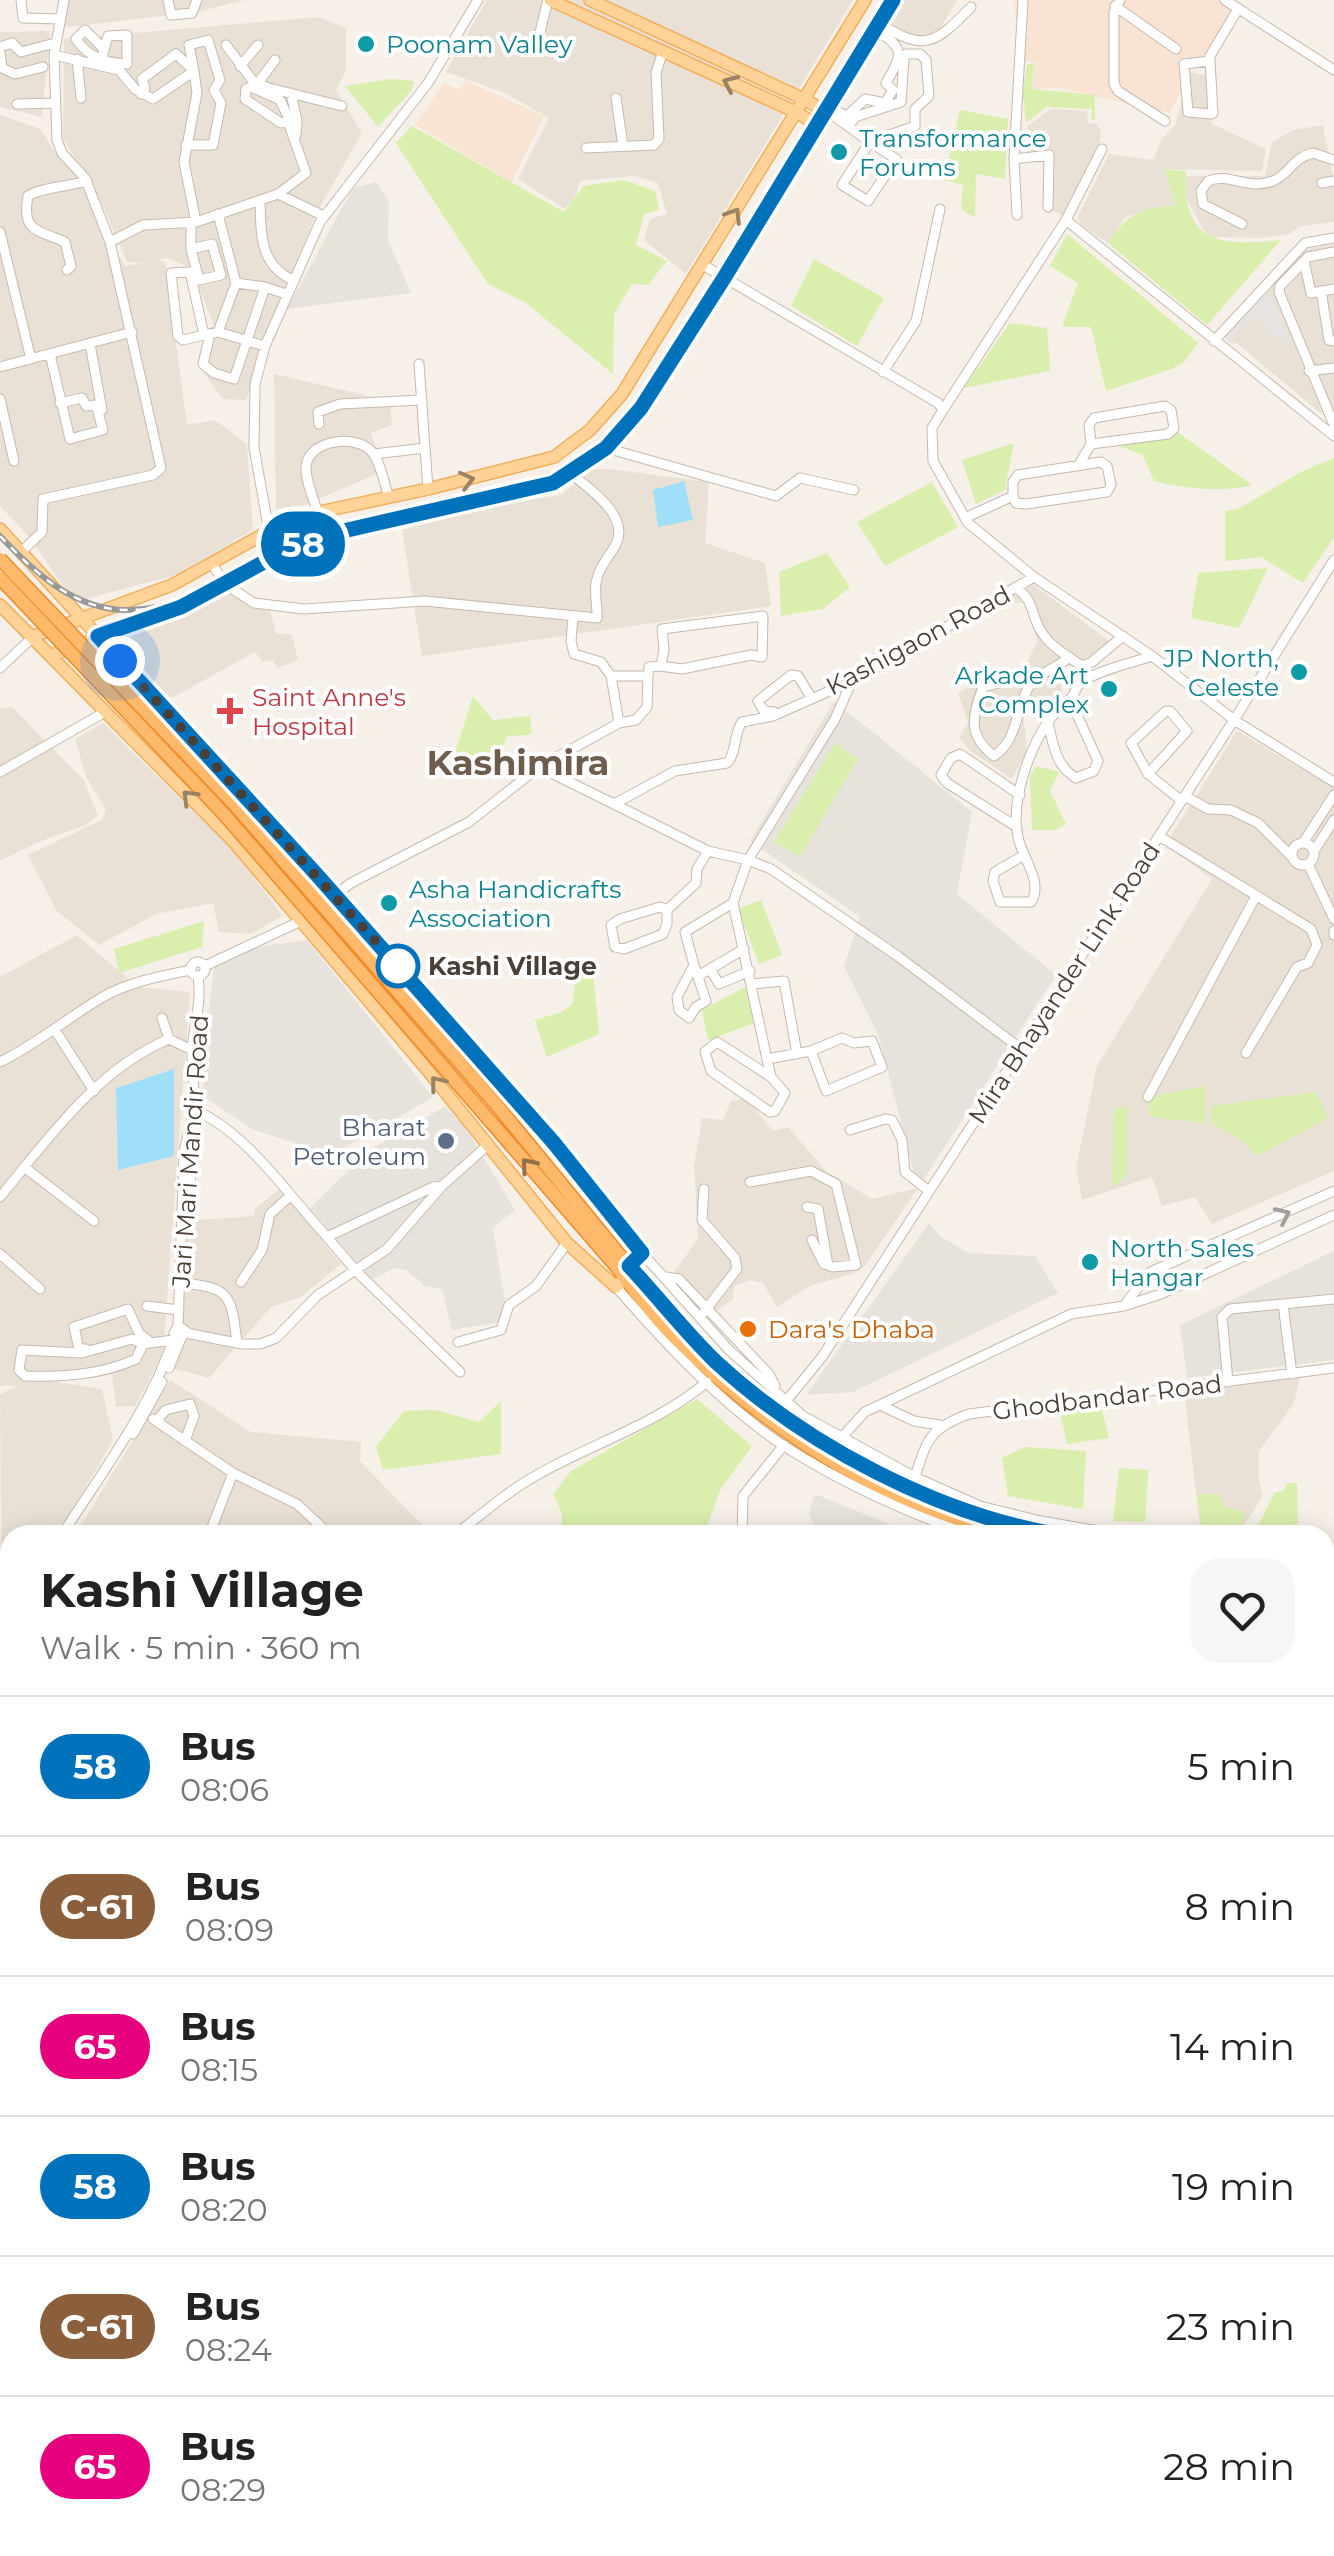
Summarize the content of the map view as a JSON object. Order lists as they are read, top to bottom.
{
  "streets": {
    "street": [
      "Kashigaon Road",
      "Mira Bhayander Link Road",
      "Jari Mari Mandir Road",
      "Ghodbandar Road"
    ]
  },
  "districts": ["Kashimira"],
  "places": {
    "other": [
      "Poonam Valley",
      "Transformance Forums",
      "JP North, Celeste",
      "Arkade Art Complex",
      "Asha Handicrafts Association",
      "Kashi Village",
      "Bharat Petroleum",
      "North Sales Hangar",
      "Dara's Dhaba"
    ],
    "health": ["Saint Anne's Hospital"]
  },
  "lines": ["bus line 58"],
  "page": {
    "on_map": "58",
    "heading": ["Kashi Village", "Walk · 5 min · 360 m"],
    "list": [
      {
        "mark": "58",
        "name": "Bus",
        "note": "08:06",
        "value": "5 min"
      },
      {
        "mark": "C-61",
        "name": "Bus",
        "note": "08:09",
        "value": "8 min"
      },
      {
        "mark": "65",
        "name": "Bus",
        "note": "08:15",
        "value": "14 min"
      },
      {
        "mark": "58",
        "name": "Bus",
        "note": "08:20",
        "value": "19 min"
      },
      {
        "mark": "C-61",
        "name": "Bus",
        "note": "08:24",
        "value": "23 min"
      },
      {
        "mark": "65",
        "name": "Bus",
        "note": "08:29",
        "value": "28 min"
      }
    ]
  }
}
